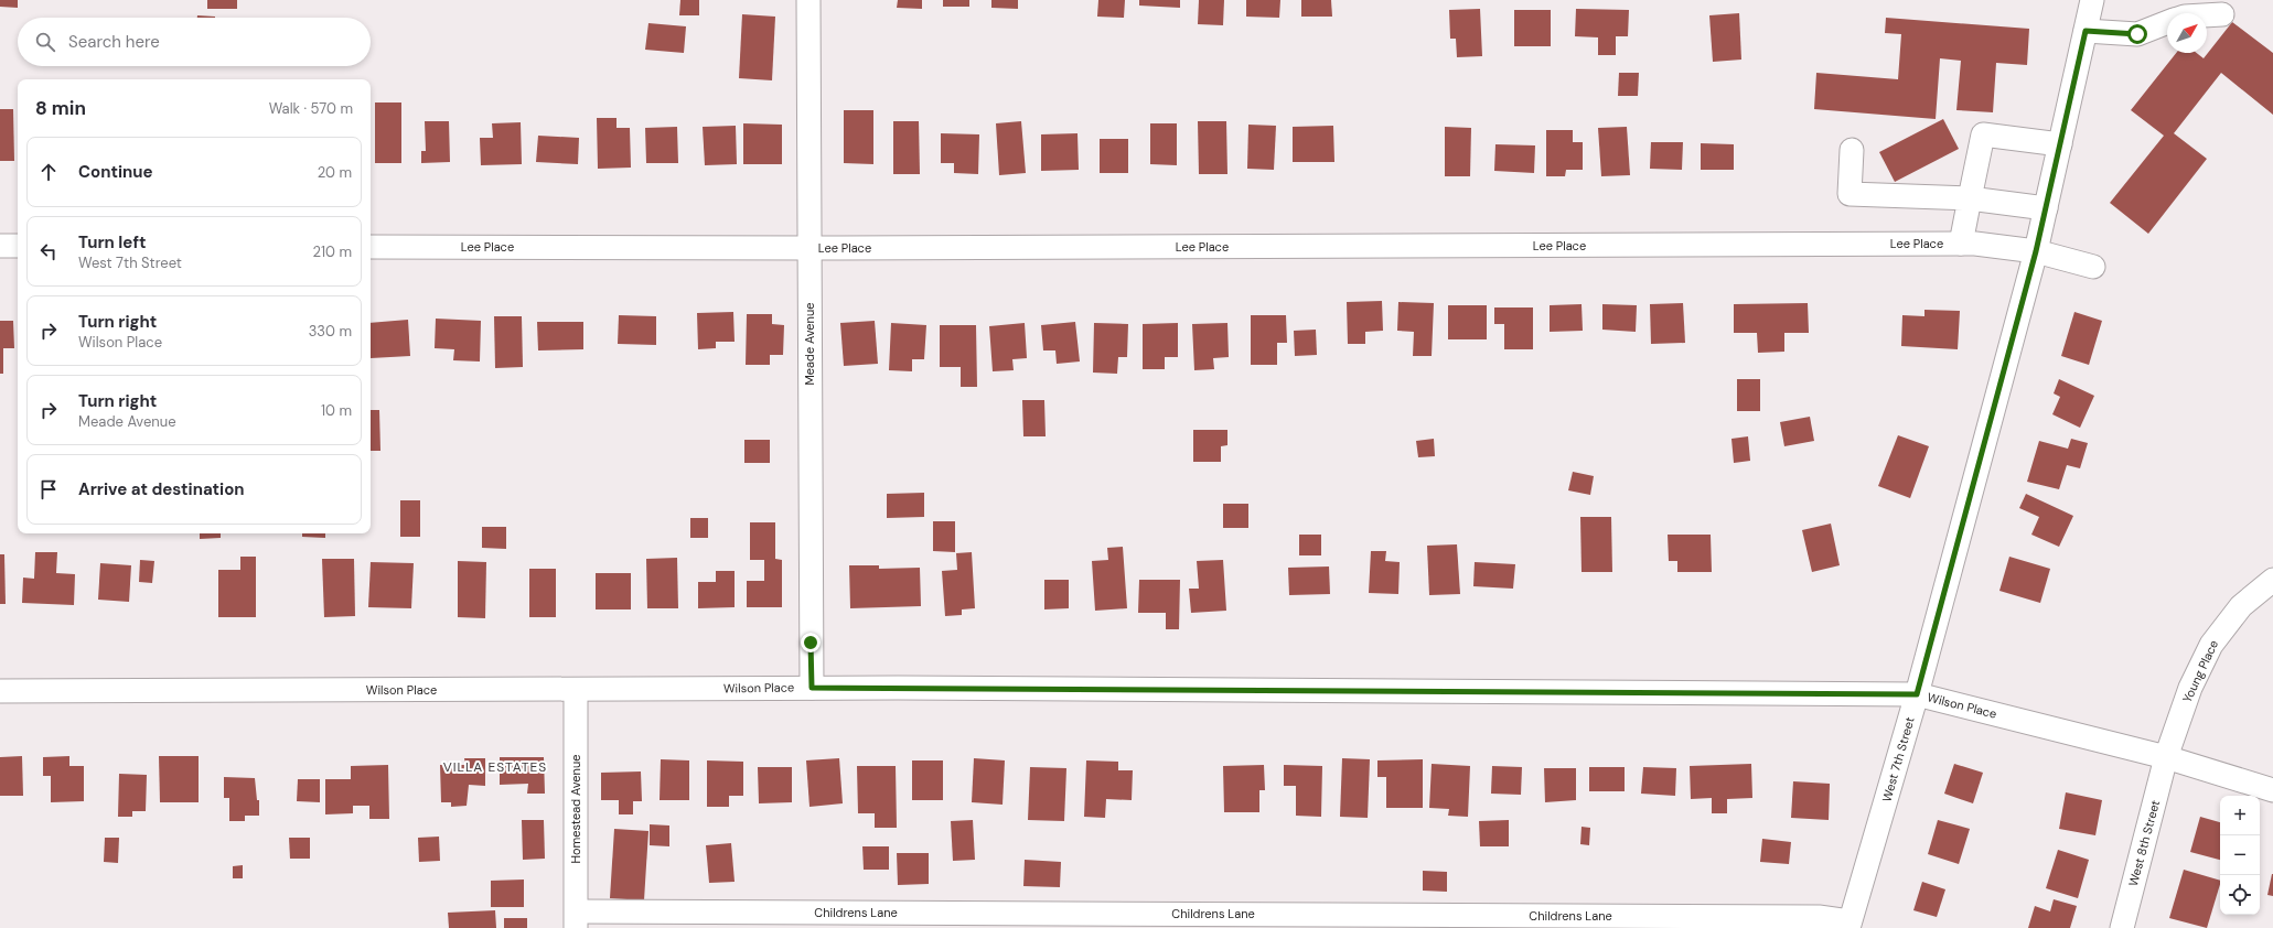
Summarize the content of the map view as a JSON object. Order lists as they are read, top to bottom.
{
  "streets": {
    "street": [
      "Lee Place",
      "Meade Avenue",
      "Young Place",
      "Wilson Place",
      "West 7th Street",
      "Homestead Avenue",
      "West 8th Street",
      "Childrens Lane"
    ]
  },
  "crossings": [
    ["Lee Place", "Meade Avenue"],
    ["Lee Place", "West 7th Street"],
    ["Meade Avenue", "Wilson Place"],
    ["Young Place", "Wilson Place"],
    ["Young Place", "West 8th Street"],
    ["Wilson Place", "West 7th Street"],
    ["Wilson Place", "Homestead Avenue"],
    ["Wilson Place", "West 8th Street"],
    ["West 7th Street", "Childrens Lane"],
    ["Homestead Avenue", "Childrens Lane"]
  ],
  "districts": ["VILLA ESTATES"],
  "north": "top right",
  "page": {
    "search": "Search here",
    "heading": ["8 min", "Walk · 570 m"],
    "list": [
      ["Continue", "20 m"],
      ["Turn left", "West 7th Street", "210 m"],
      ["Turn right", "Wilson Place", "330 m"],
      ["Turn right", "Meade Avenue", "10 m"],
      "Arrive at destination"
    ],
    "map_buttons": ["+", "−"]
  }
}
